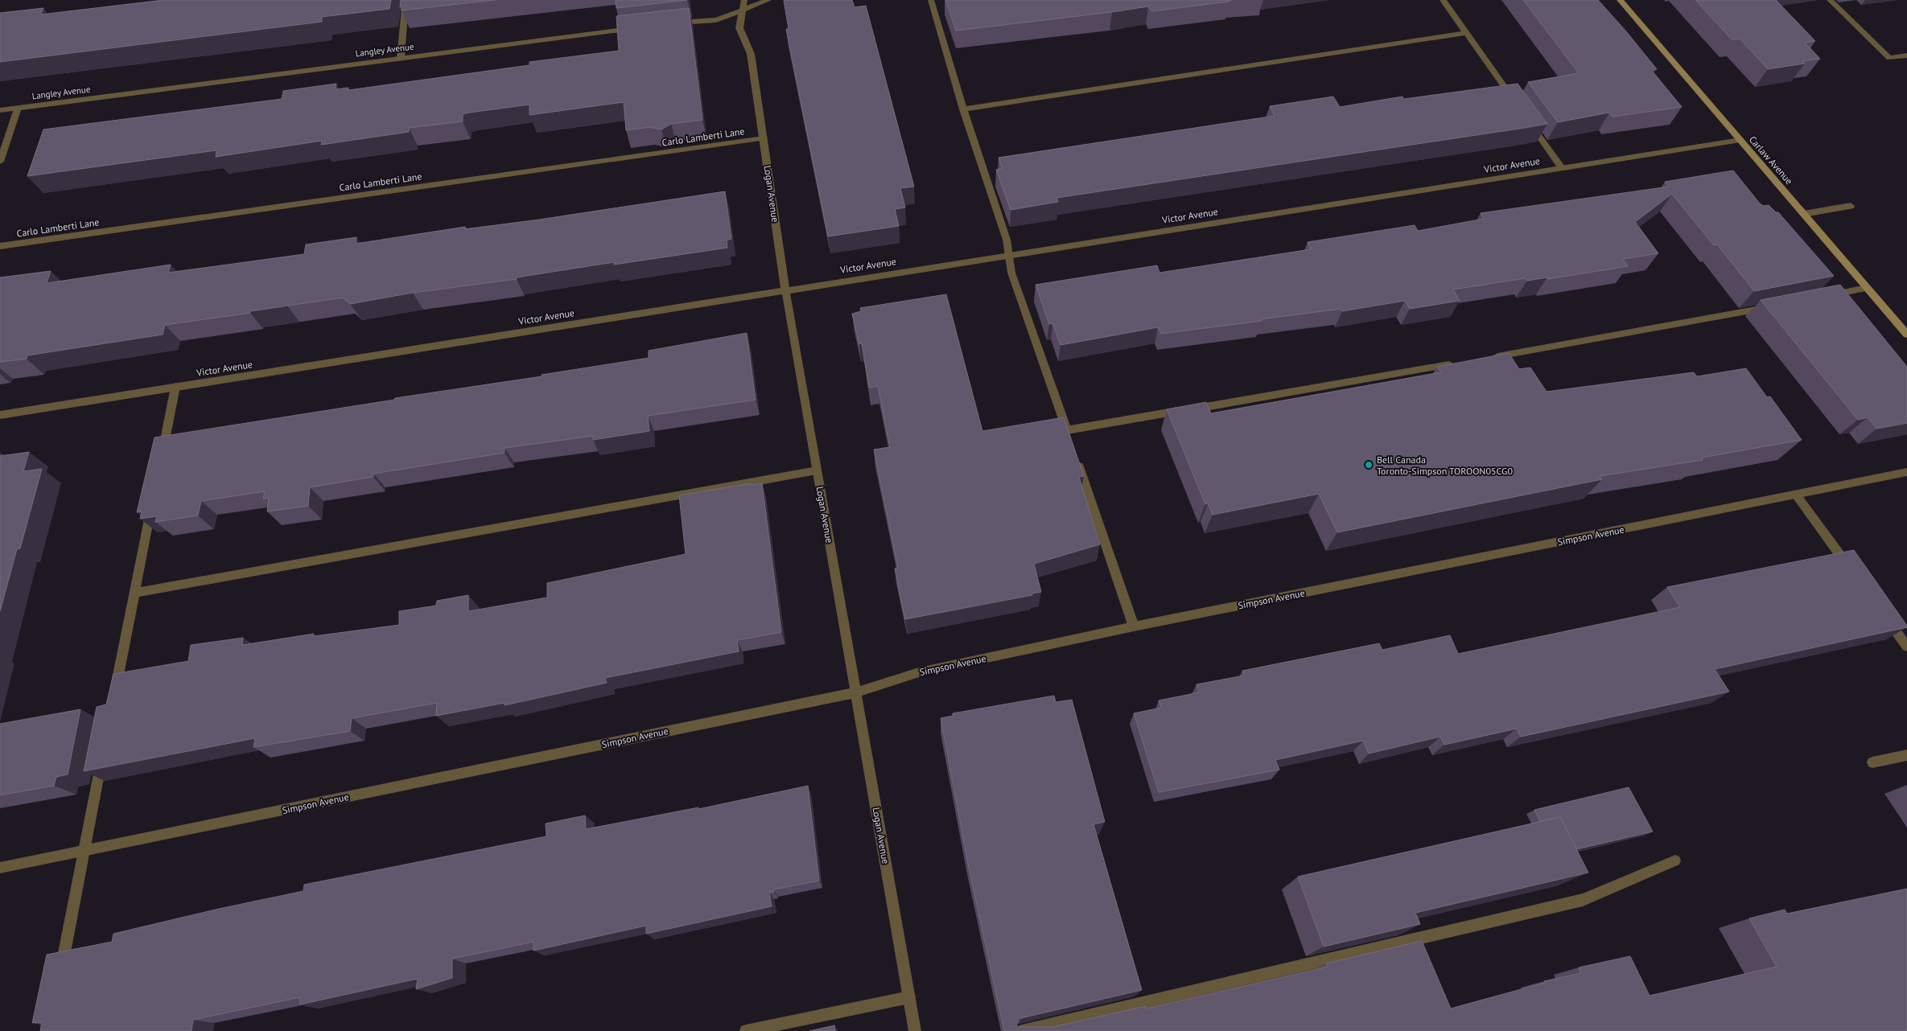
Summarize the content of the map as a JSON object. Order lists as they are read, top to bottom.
{
  "streets": {
    "main road": ["Carlaw Avenue"],
    "street": [
      "Langley Avenue",
      "Carlo Lamberti Lane",
      "Victor Avenue",
      "Logan Avenue",
      "Simpson Avenue"
    ]
  },
  "crossings": [
    ["Carlo Lamberti Lane", "Logan Avenue"],
    ["Carlaw Avenue", "Victor Avenue"],
    ["Victor Avenue", "Logan Avenue"],
    ["Logan Avenue", "Simpson Avenue"]
  ],
  "places": ["Bell Canada Toronto-Simpson TOROON05CG0"]
}
